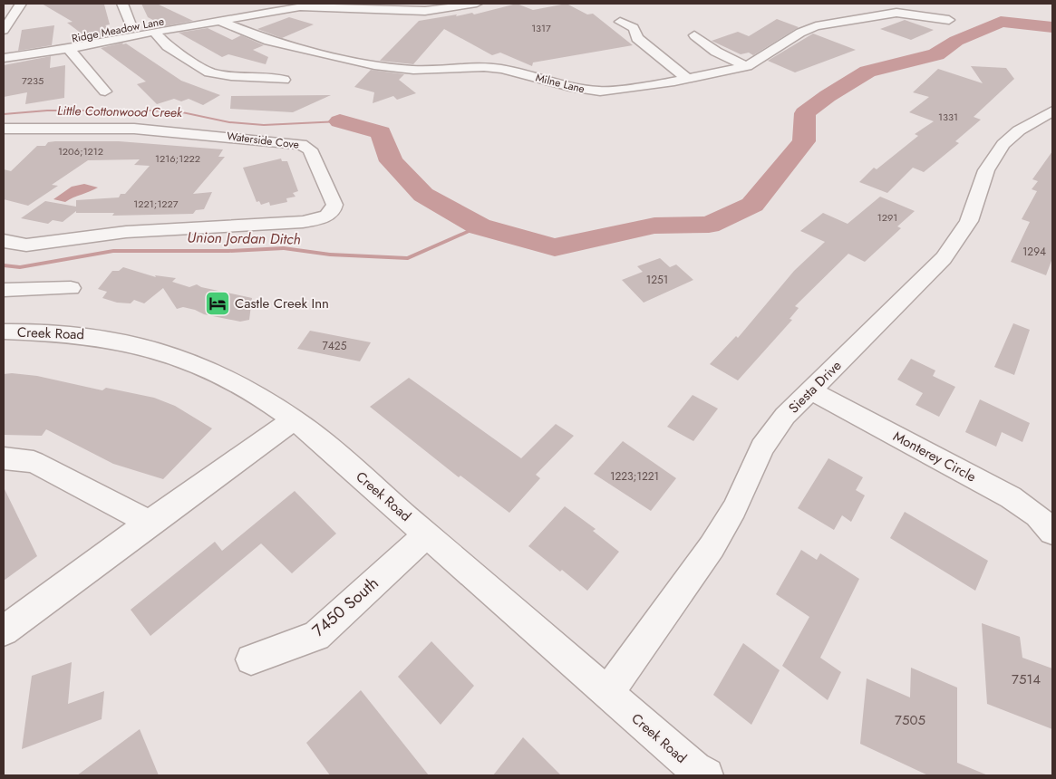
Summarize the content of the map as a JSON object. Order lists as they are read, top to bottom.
{
  "streets": {
    "street": [
      "Ridge Meadow Lane",
      "Milne Lane",
      "Waterside Cove",
      "Creek Road",
      "Siesta Drive",
      "Monterey Circle",
      "7450 South"
    ]
  },
  "crossings": [
    ["Ridge Meadow Lane", "Milne Lane"],
    ["Creek Road", "Siesta Drive"],
    ["Creek Road", "7450 South"],
    ["Siesta Drive", "Monterey Circle"]
  ],
  "water": ["Little Cottonwood Creek", "Union Jordan Ditch"],
  "places": {
    "hotel": ["Castle Creek Inn"]
  },
  "house_numbers": [
    "1317",
    "7235",
    "1331",
    "1206;1212",
    "1216;1222",
    "1221;1227",
    "1291",
    "1294",
    "1251",
    "7425",
    "1223;1221",
    "7514",
    "7505"
  ]
}
